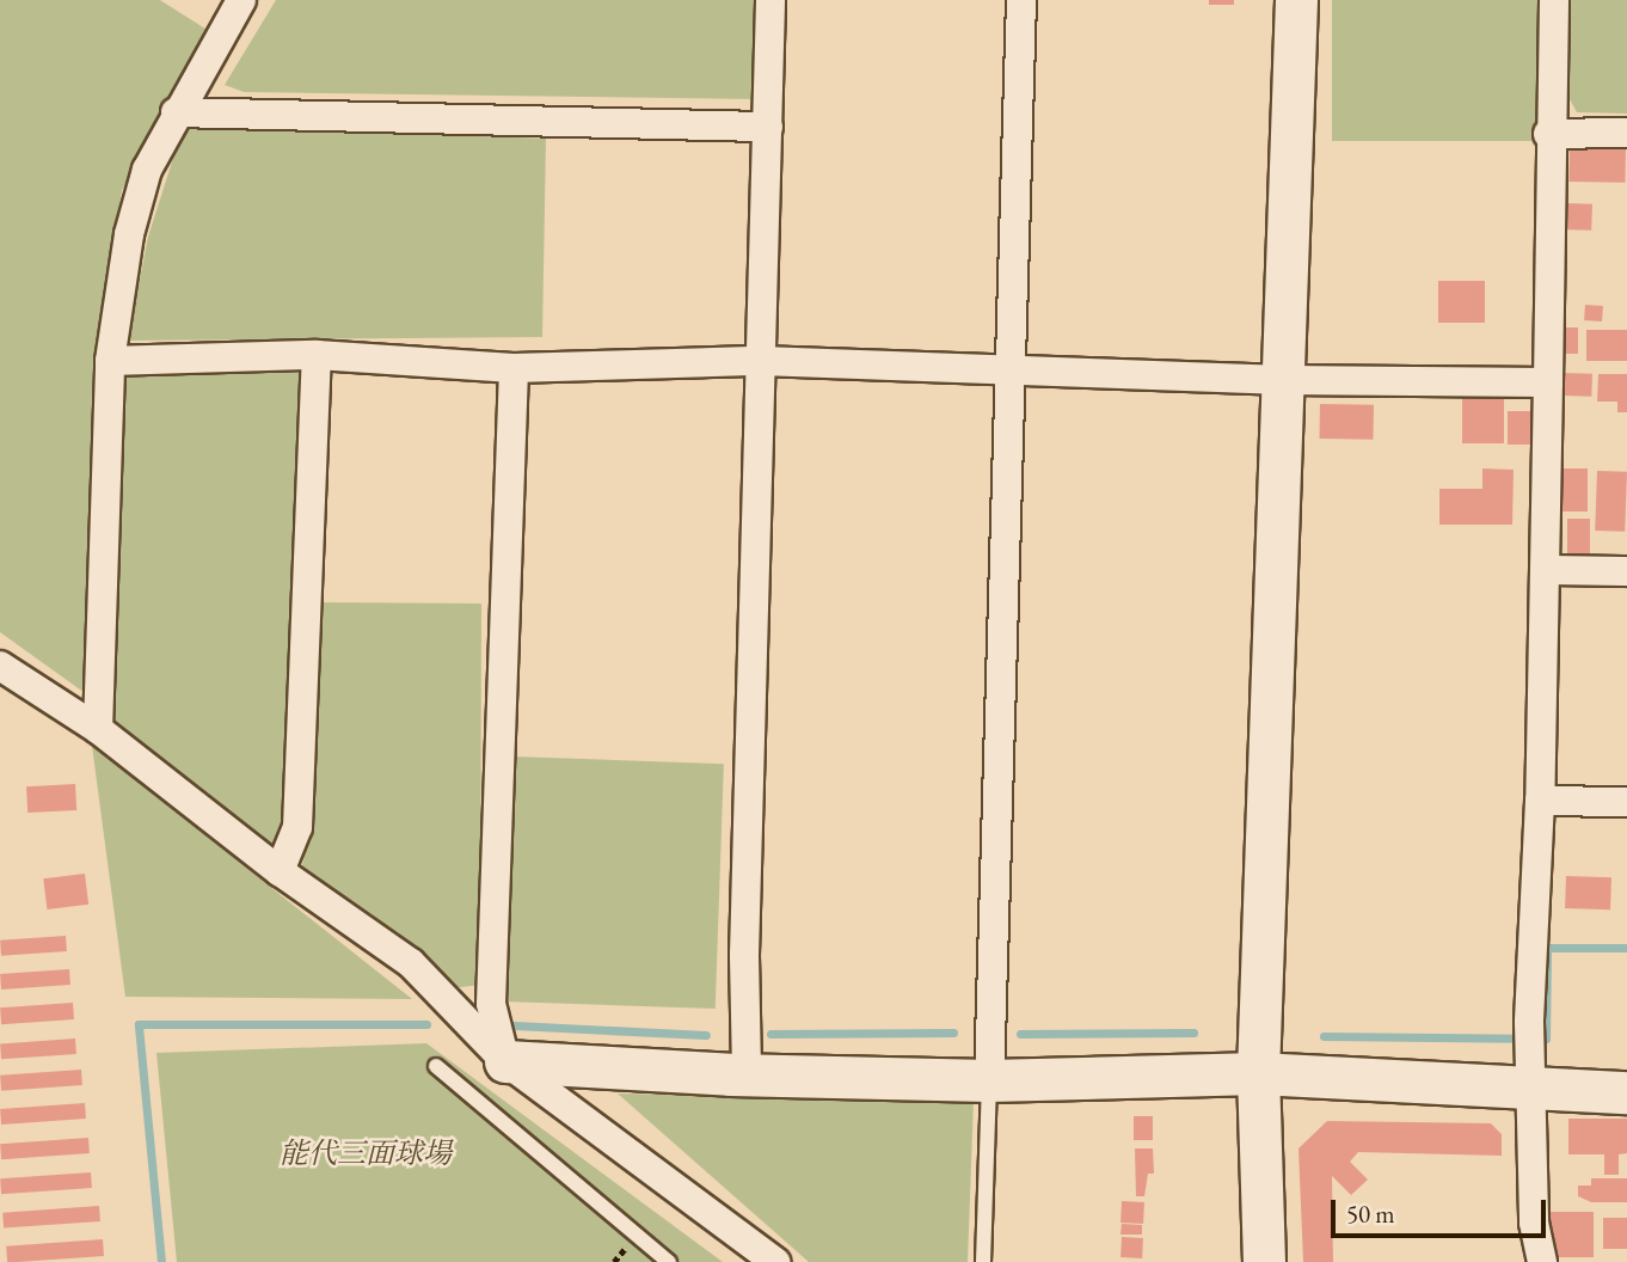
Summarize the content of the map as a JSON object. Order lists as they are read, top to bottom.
{
  "parks": ["能代三面球場"],
  "scale_bar": "50 m"
}
